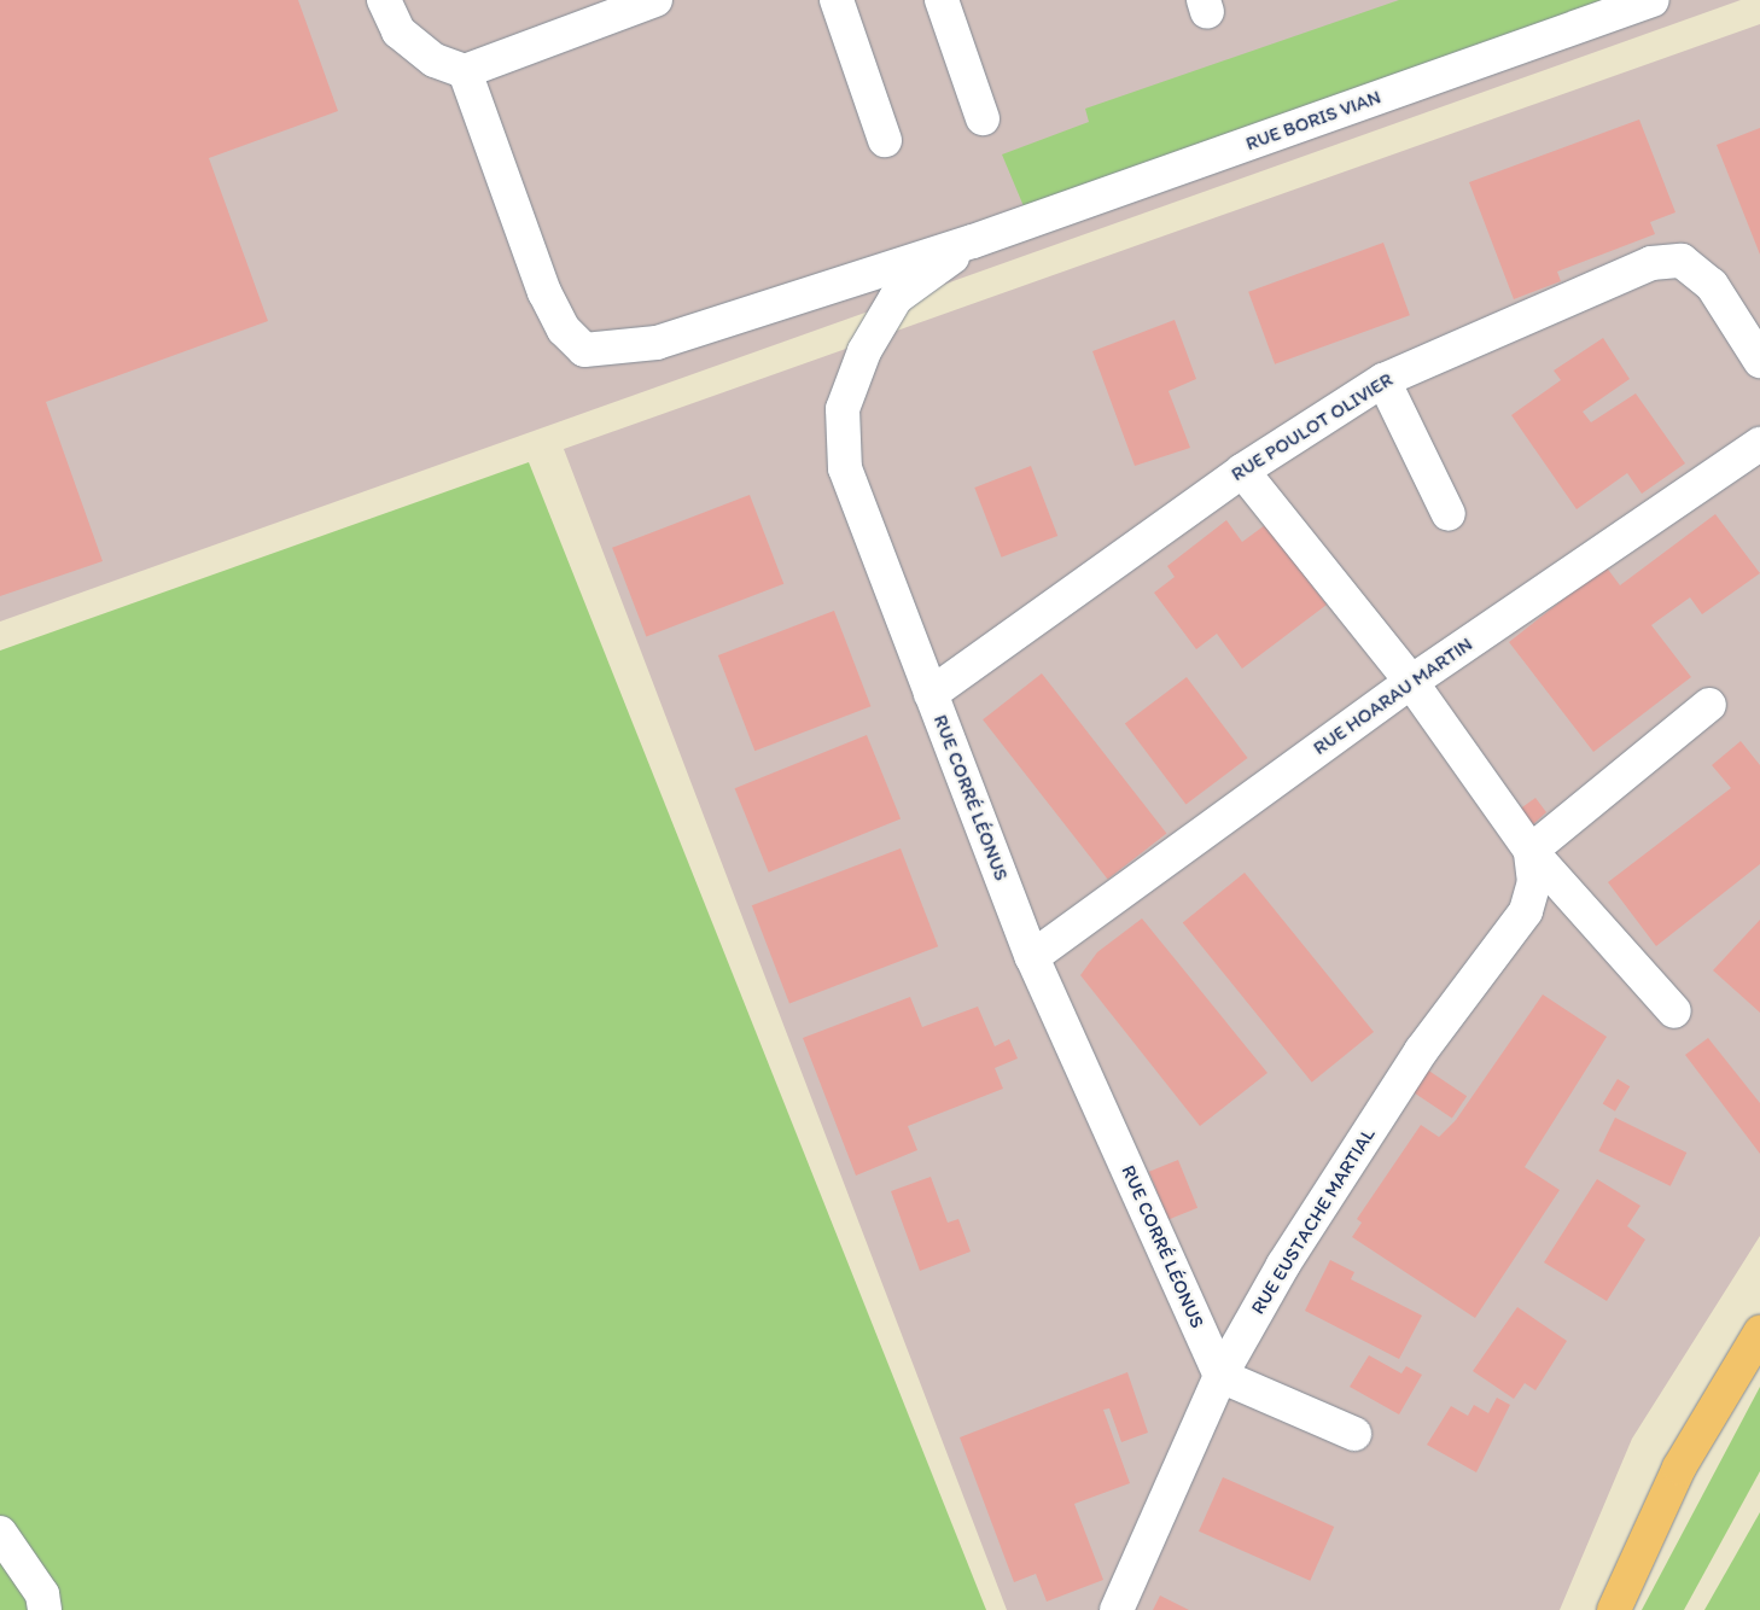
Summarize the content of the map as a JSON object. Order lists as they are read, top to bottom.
{
  "streets": {
    "lane": [
      "RUE BORIS VIAN",
      "RUE POULOT OLIVIER",
      "RUE HOARAU MARTIN",
      "RUE CORRÉ LÉONUS",
      "RUE EUSTACHE MARTIAL"
    ]
  },
  "crossings": [
    ["RUE BORIS VIAN", "RUE CORRÉ LÉONUS"],
    ["RUE POULOT OLIVIER", "RUE CORRÉ LÉONUS"],
    ["RUE HOARAU MARTIN", "RUE CORRÉ LÉONUS"],
    ["RUE CORRÉ LÉONUS", "RUE EUSTACHE MARTIAL"]
  ]
}
